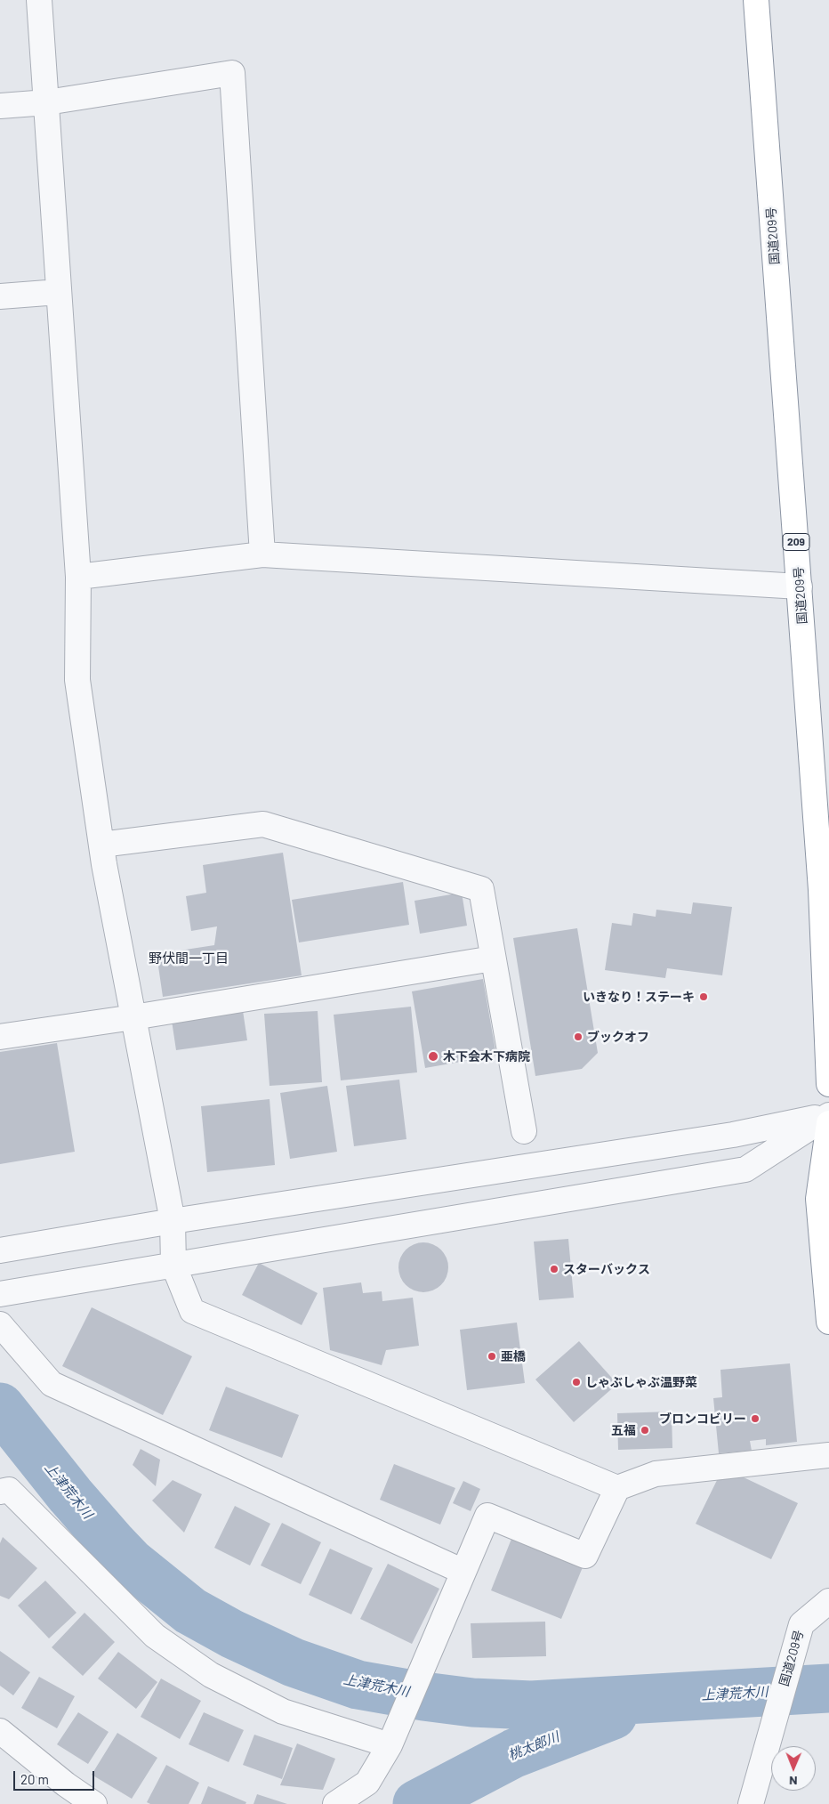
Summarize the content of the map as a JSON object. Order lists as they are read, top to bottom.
{
  "streets": {
    "highway": ["国道209号", "209"]
  },
  "districts": ["野伏間一丁目"],
  "water": ["上津荒木川", "桃太郎川"],
  "places": [
    "いきなり！ステーキ",
    "ブックオフ",
    "木下会木下病院",
    "スターバックス",
    "亜橋",
    "しゃぶしゃぶ温野菜",
    "ブロンコビリー",
    "五福"
  ],
  "scale_bar": "20 m",
  "north": "bottom"
}
